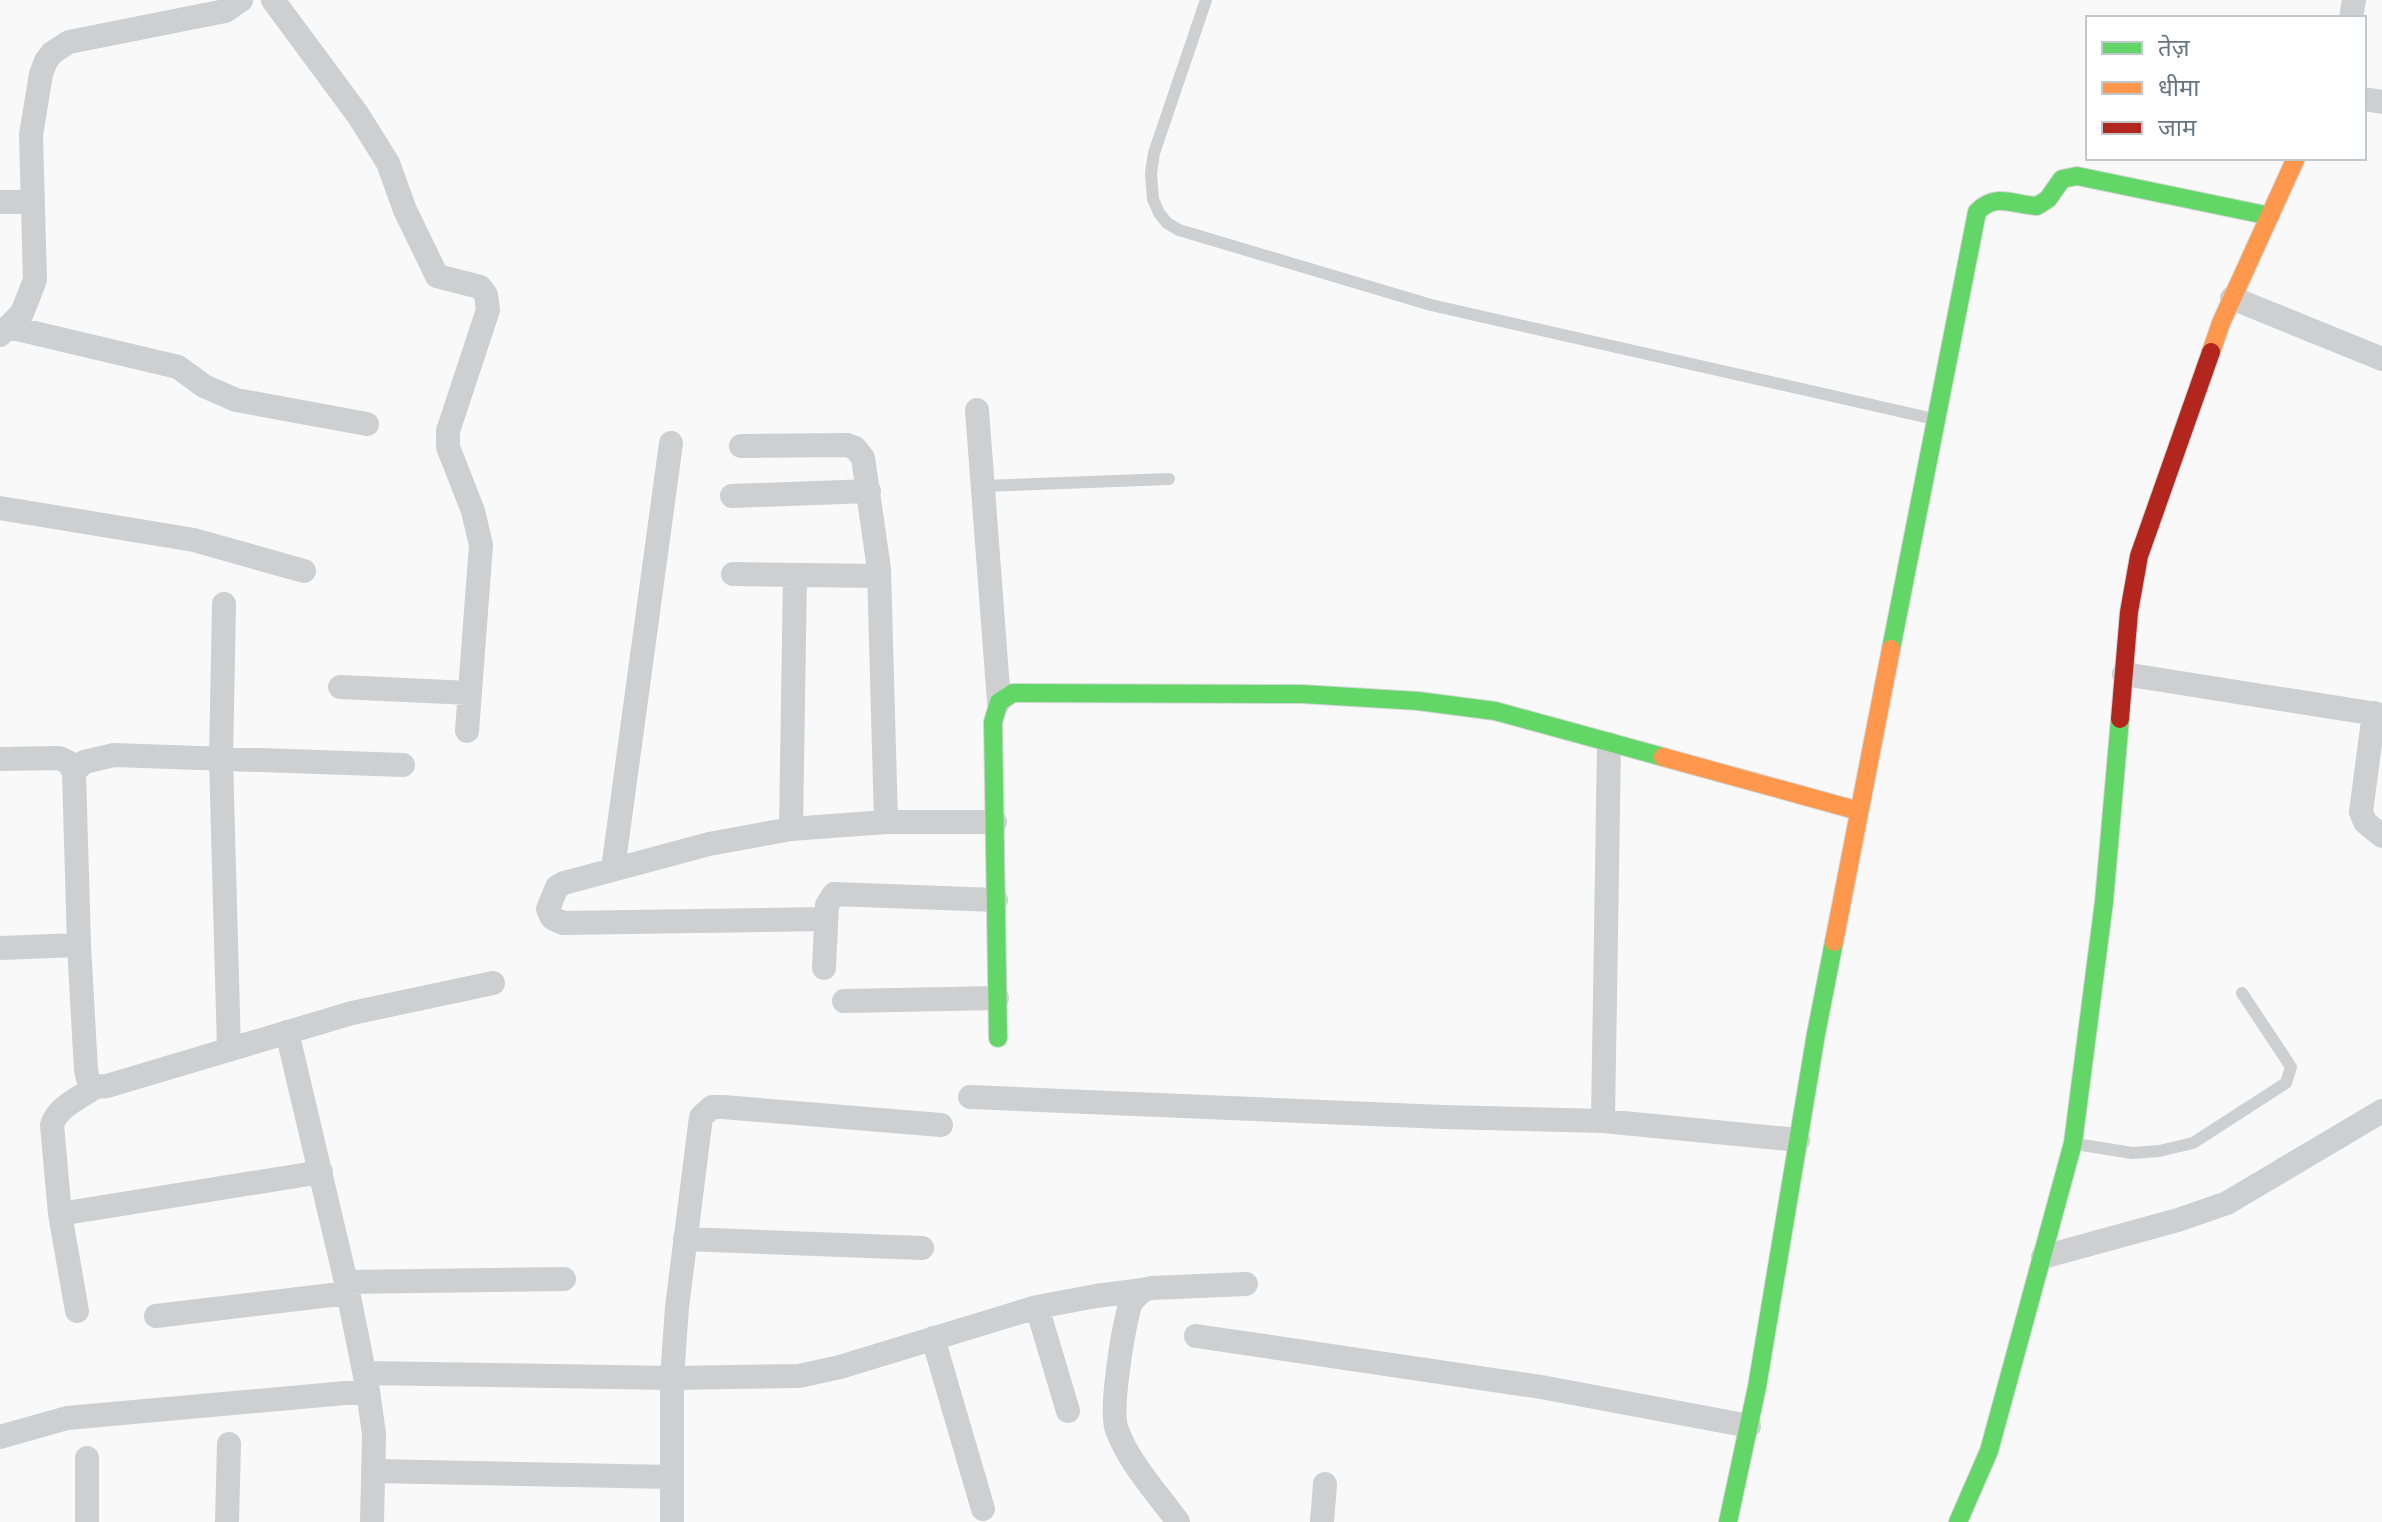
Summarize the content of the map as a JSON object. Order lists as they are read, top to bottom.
{
  "legend": ["तेज़", "धीमा", "जाम"]
}
